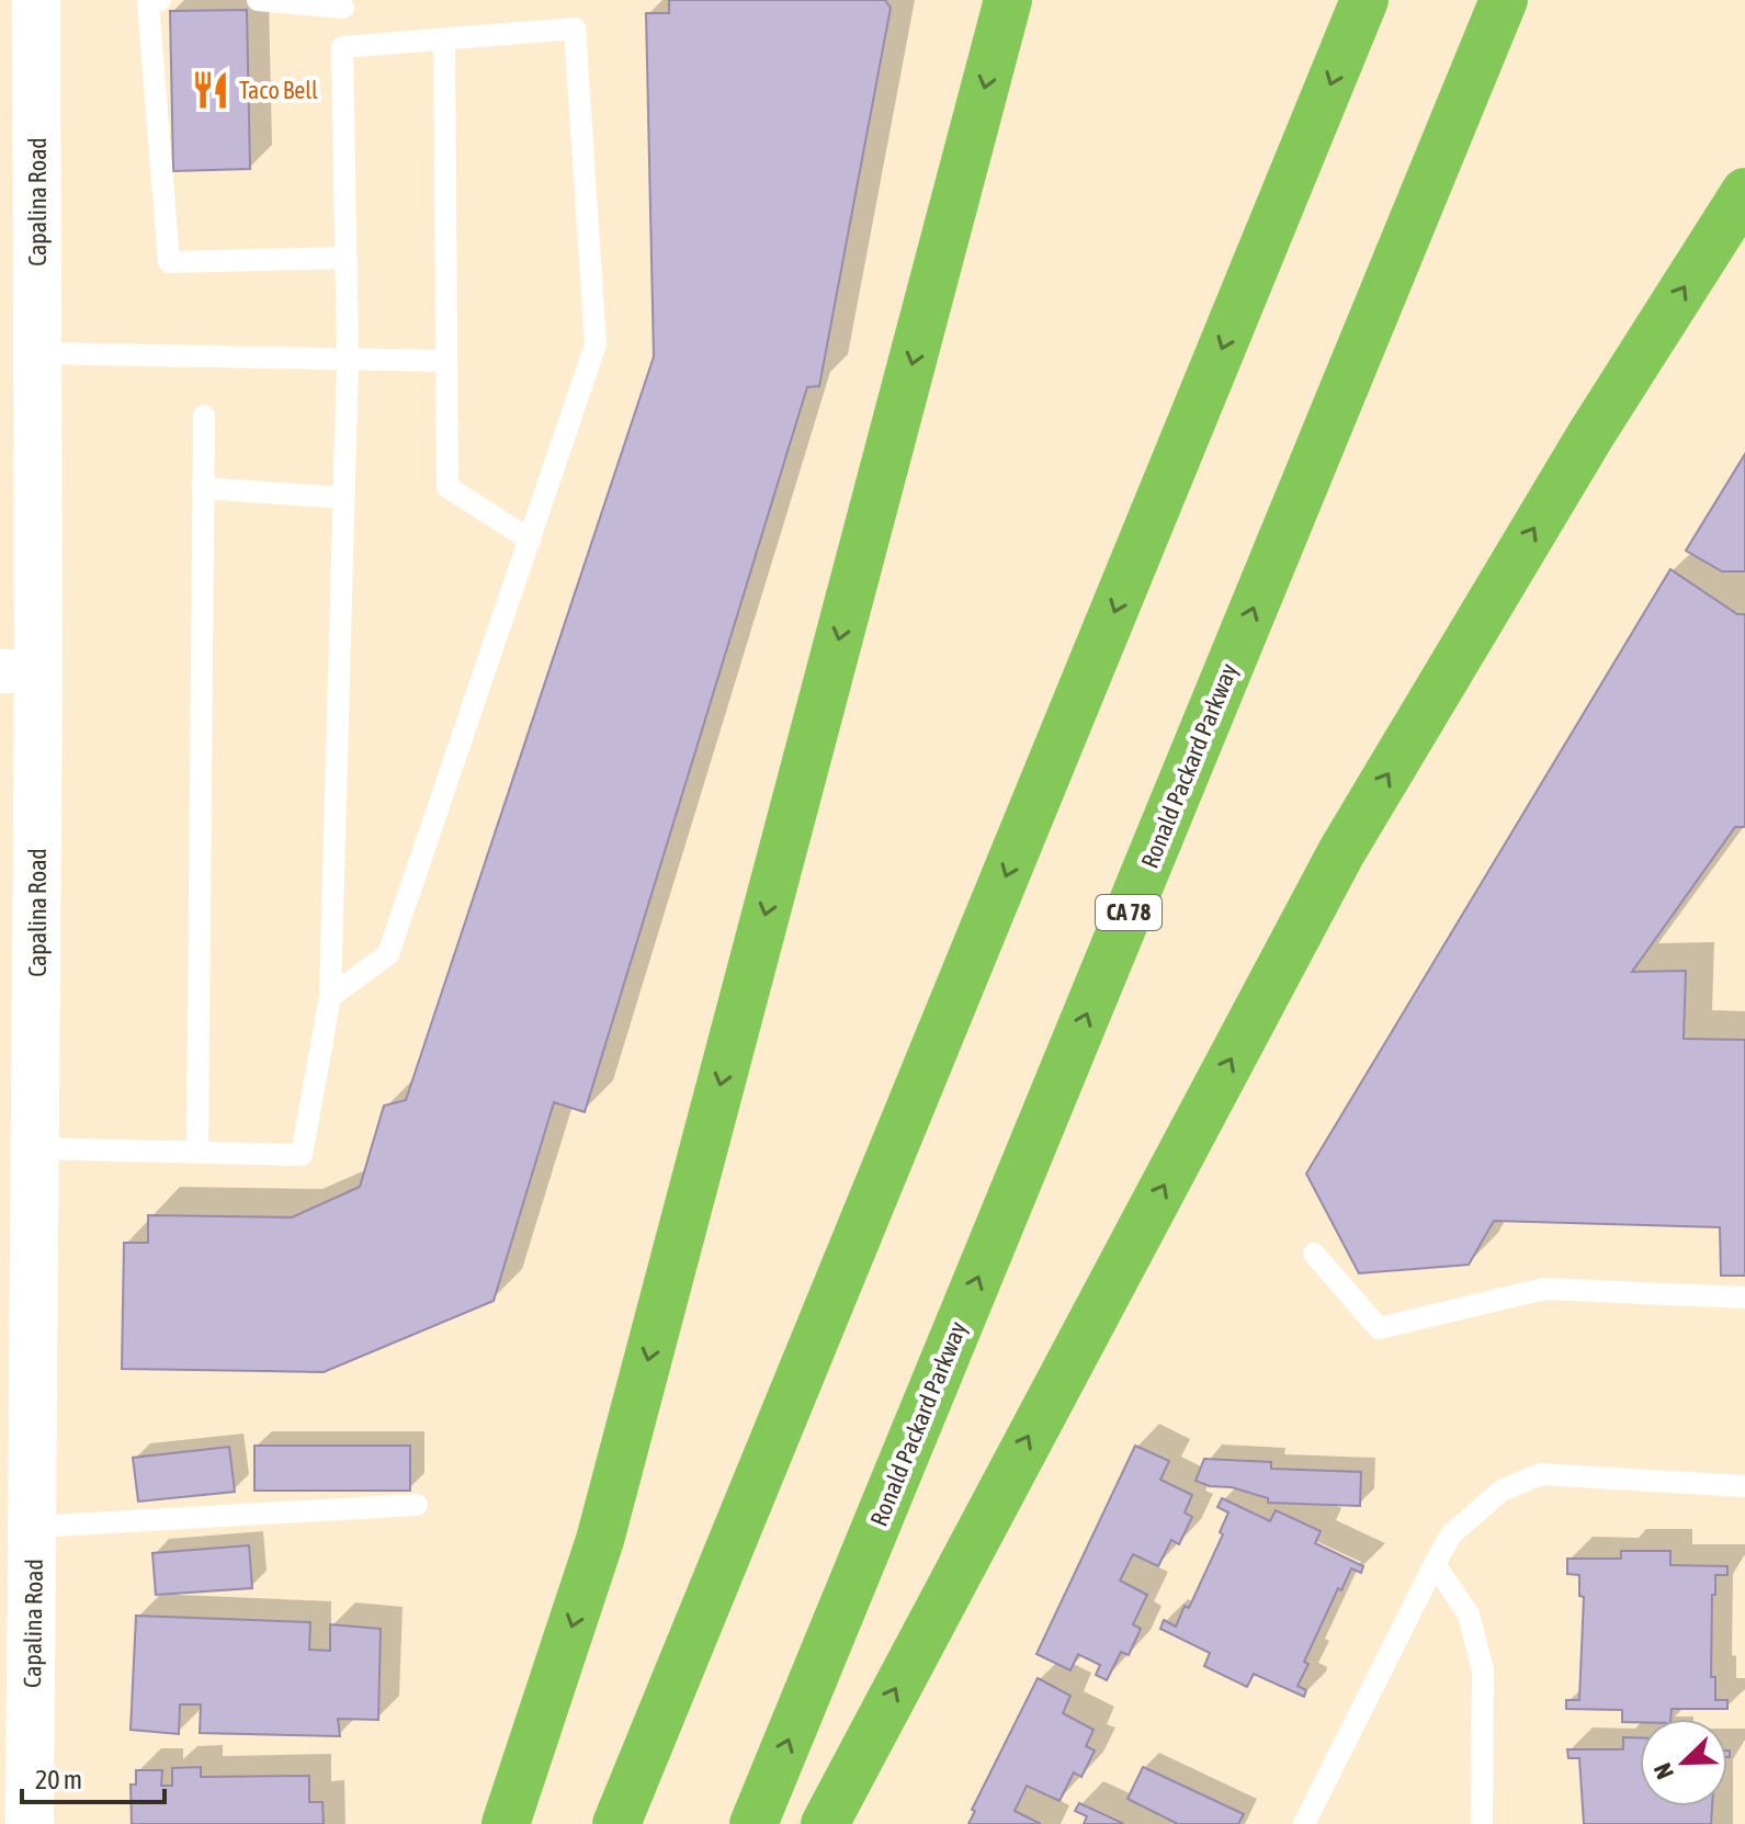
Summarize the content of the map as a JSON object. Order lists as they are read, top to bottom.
{
  "streets": {
    "highway": ["Ronald Packard Parkway", "CA 78"],
    "street": ["Capalina Road"]
  },
  "places": {
    "restaurant": ["Taco Bell"]
  },
  "scale_bar": "20 m",
  "north": "bottom left"
}
